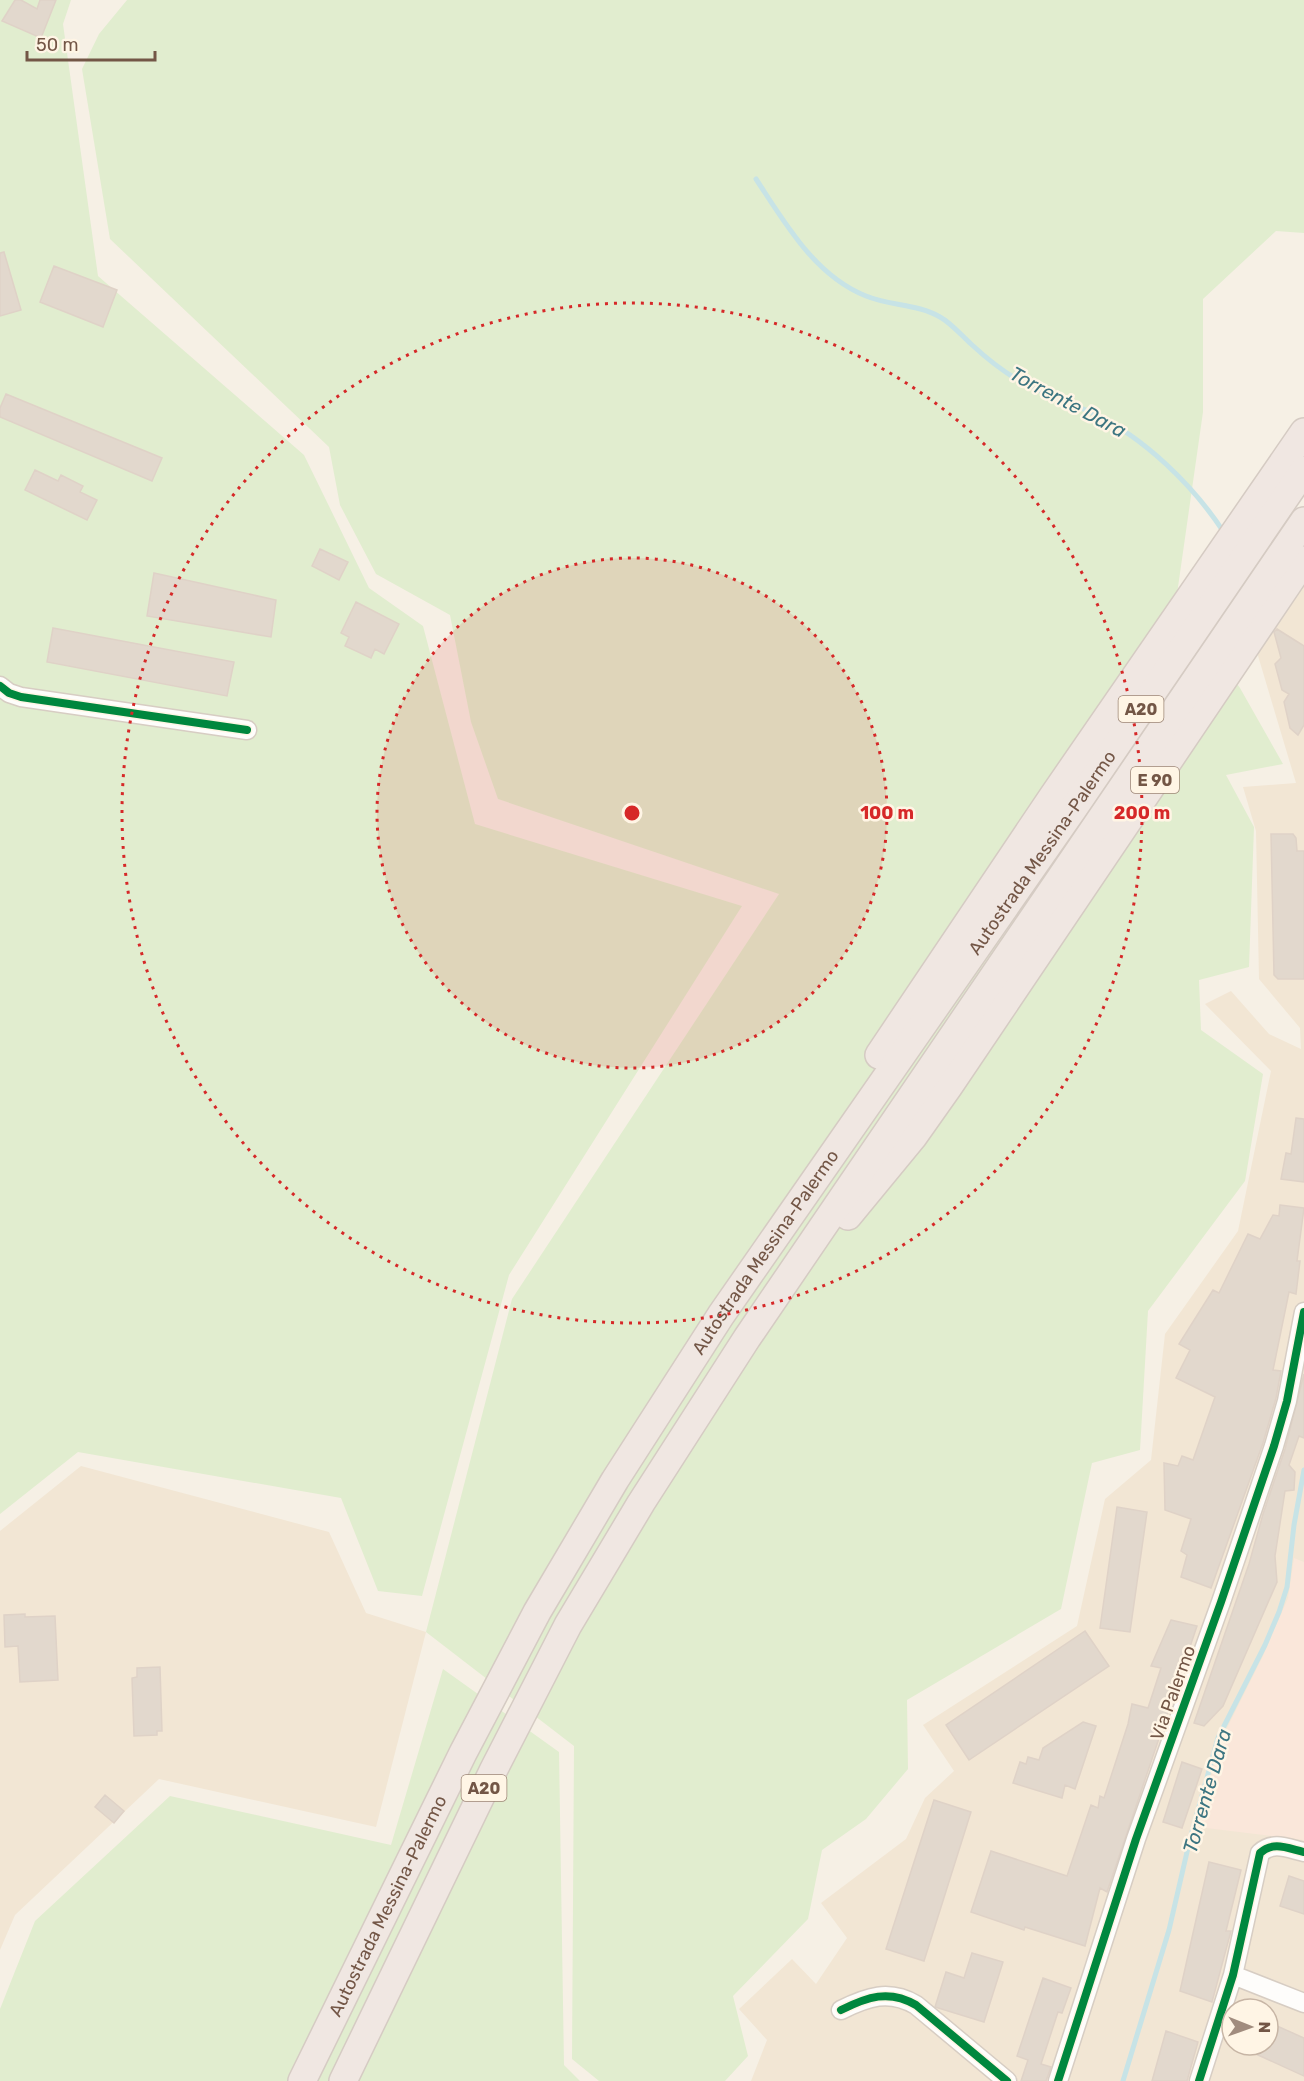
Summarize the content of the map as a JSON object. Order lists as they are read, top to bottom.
{
  "streets": {
    "highway": ["A20", "E 90", "Autostrada Messina-Palermo"],
    "street": ["Via Palermo"]
  },
  "crossings": [
    ["E 90", "Autostrada Messina-Palermo"]
  ],
  "water": ["Torrente Dara"],
  "scale_bar": "50 m",
  "north": "right",
  "rings": ["100 m", "200 m"]
}
